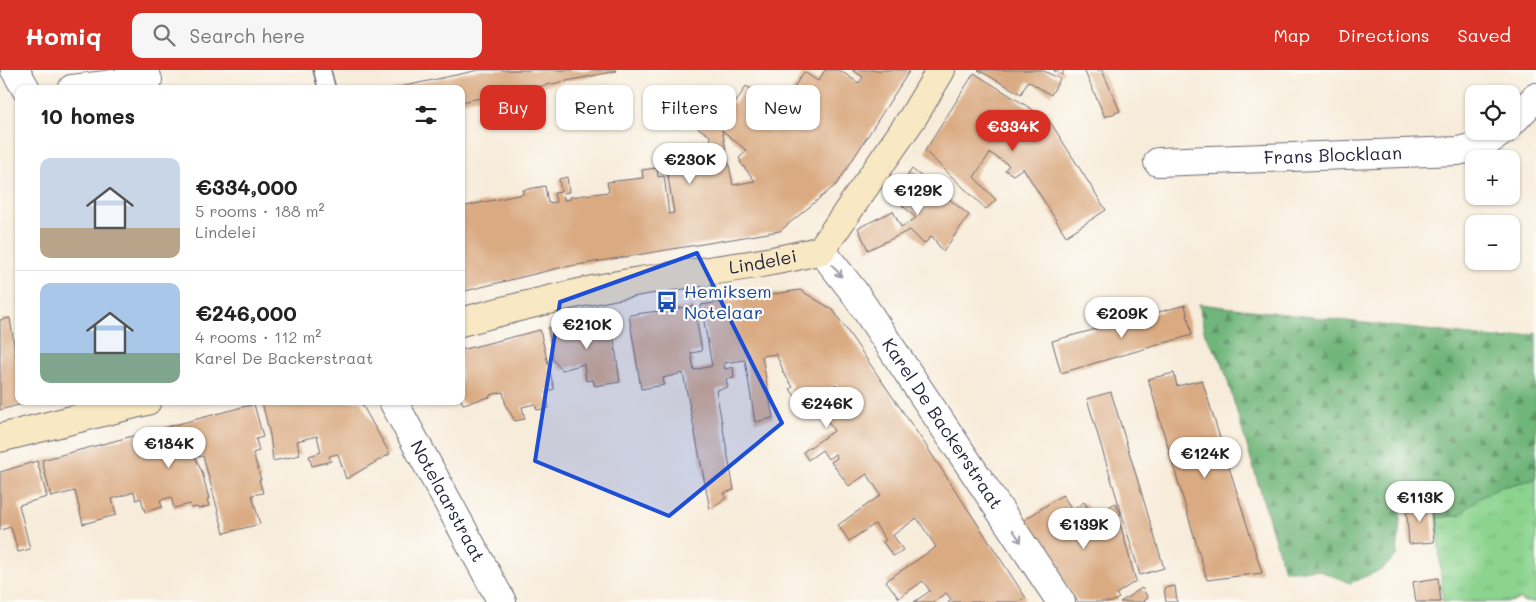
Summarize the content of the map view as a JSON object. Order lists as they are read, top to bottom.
{
  "streets": {
    "street": [
      "Frans Blocklaan",
      "Lindelei",
      "Karel De Backerstraat",
      "Notelaarstraat"
    ]
  },
  "crossings": [
    ["Lindelei", "Karel De Backerstraat"]
  ],
  "one_way": ["Karel De Backerstraat"],
  "places": {
    "bus stop": ["Hemiksem Notelaar"]
  },
  "page": {
    "header": "Homiq",
    "search": "Search here",
    "nav": ["Map", "Directions", "Saved"],
    "map_buttons": ["+", "−"],
    "chip": [
      "Buy",
      "Rent",
      "Filters",
      "New"
    ],
    "heading": "10 homes",
    "price": [
      "€334K",
      "€230K",
      "€129K",
      "€209K",
      "€210K",
      "€246K",
      "€184K",
      "€124K",
      "€113K",
      "€139K"
    ],
    "list": [
      {
        "name": "€334,000",
        "note": "5 rooms · 188 m² · Lindelei"
      },
      {
        "name": "€246,000",
        "note": "4 rooms · 112 m² · Karel De Backerstraat"
      }
    ]
  }
}
